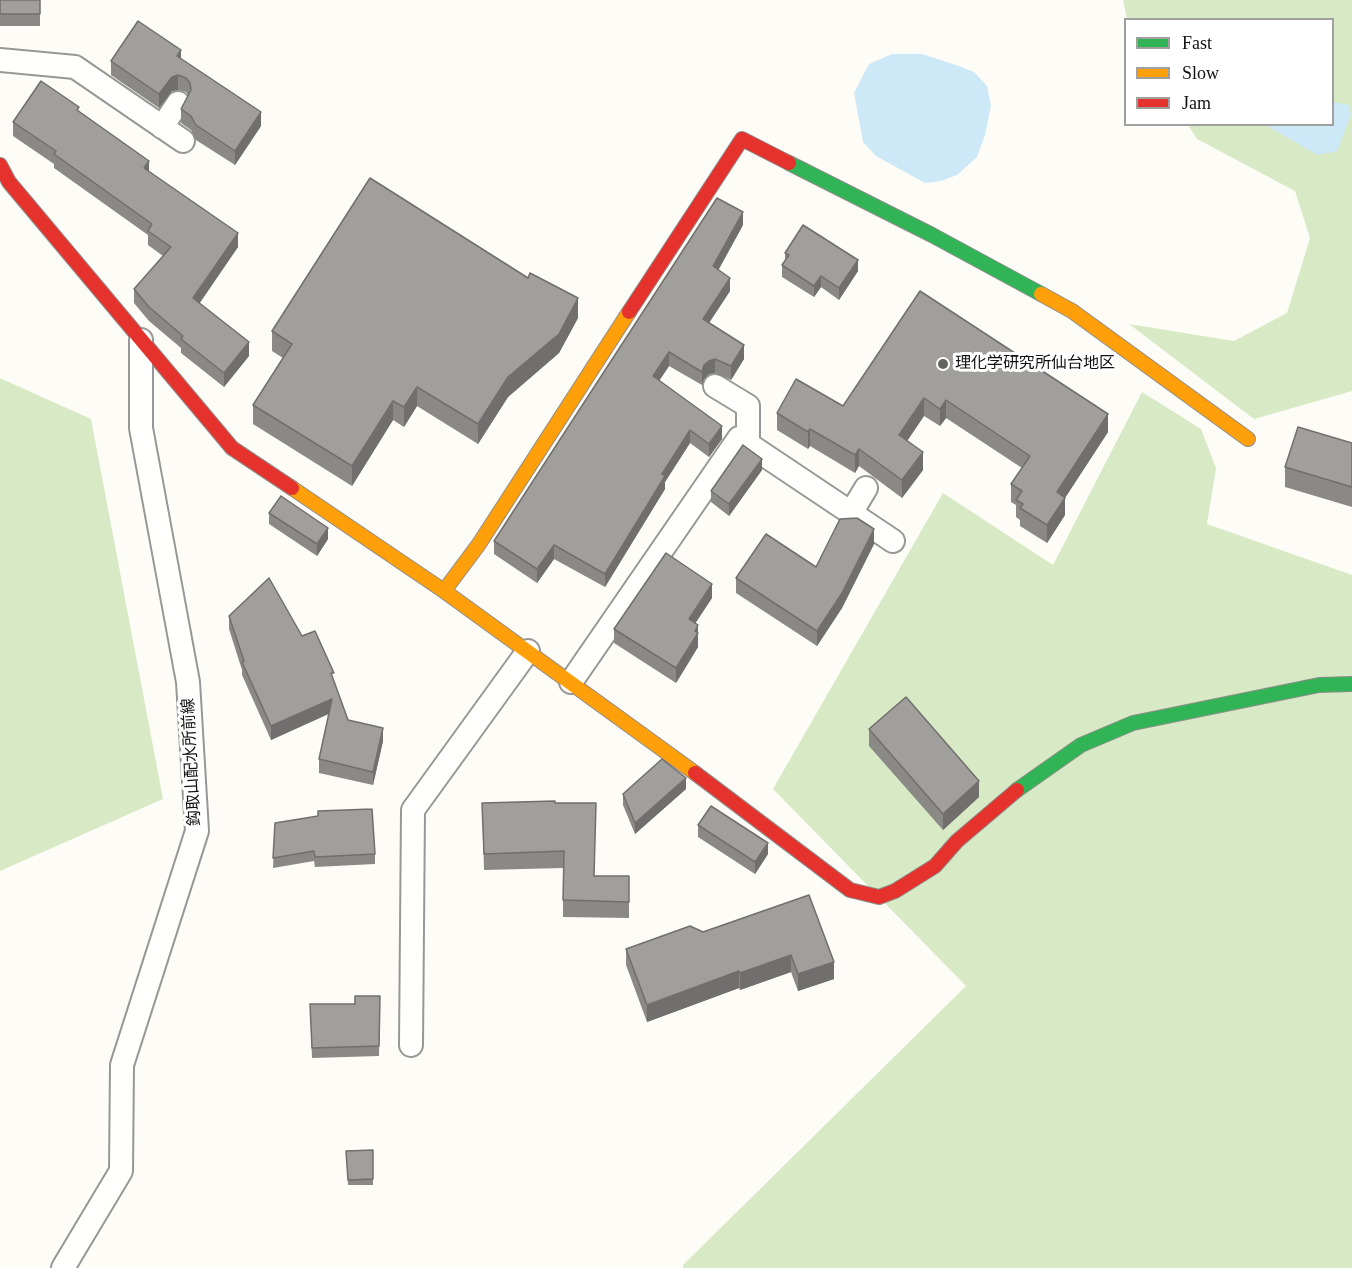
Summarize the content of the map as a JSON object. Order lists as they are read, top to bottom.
{
  "streets": {
    "street": ["鈎取山配水所前線"]
  },
  "places": ["理化学研究所仙台地区"],
  "legend": ["Fast", "Slow", "Jam"]
}
